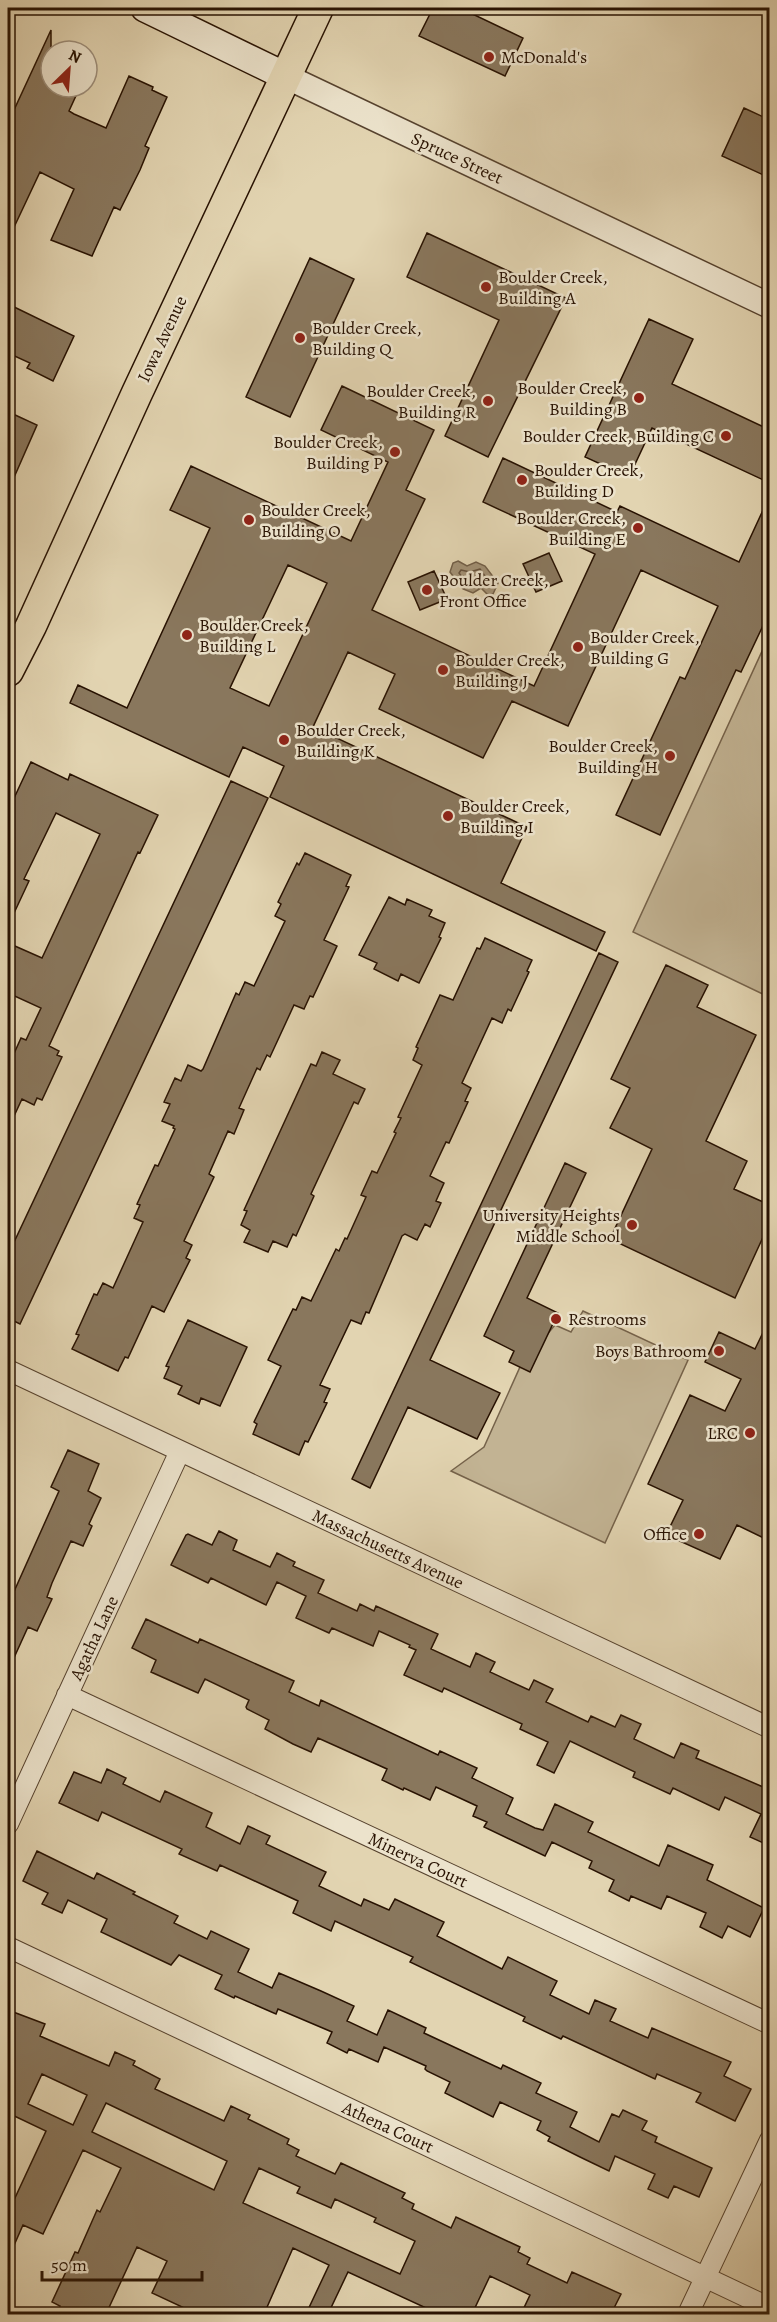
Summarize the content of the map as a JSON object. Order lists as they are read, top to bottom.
{
  "streets": {
    "main road": ["Spruce Street", "Iowa Avenue"],
    "street": [
      "Massachusetts Avenue",
      "Agatha Lane",
      "Minerva Court",
      "Athena Court"
    ]
  },
  "crossings": [
    ["Spruce Street", "Iowa Avenue"],
    ["Massachusetts Avenue", "Agatha Lane"],
    ["Agatha Lane", "Minerva Court"]
  ],
  "places": [
    "McDonald's",
    "Boulder Creek, Building A",
    "Boulder Creek, Building Q",
    "Boulder Creek, Building B",
    "Boulder Creek, Building R",
    "Boulder Creek, Building C",
    "Boulder Creek, Building P",
    "Boulder Creek, Building D",
    "Boulder Creek, Building O",
    "Boulder Creek, Building E",
    "Boulder Creek, Front Office",
    "Boulder Creek, Building L",
    "Boulder Creek, Building G",
    "Boulder Creek, Building J",
    "Boulder Creek, Building K",
    "Boulder Creek, Building H",
    "Boulder Creek, Building I",
    "University Heights Middle School",
    "Restrooms",
    "Boys Bathroom",
    "LRC",
    "Office"
  ],
  "scale_bar": "50 m",
  "north": "top right"
}
